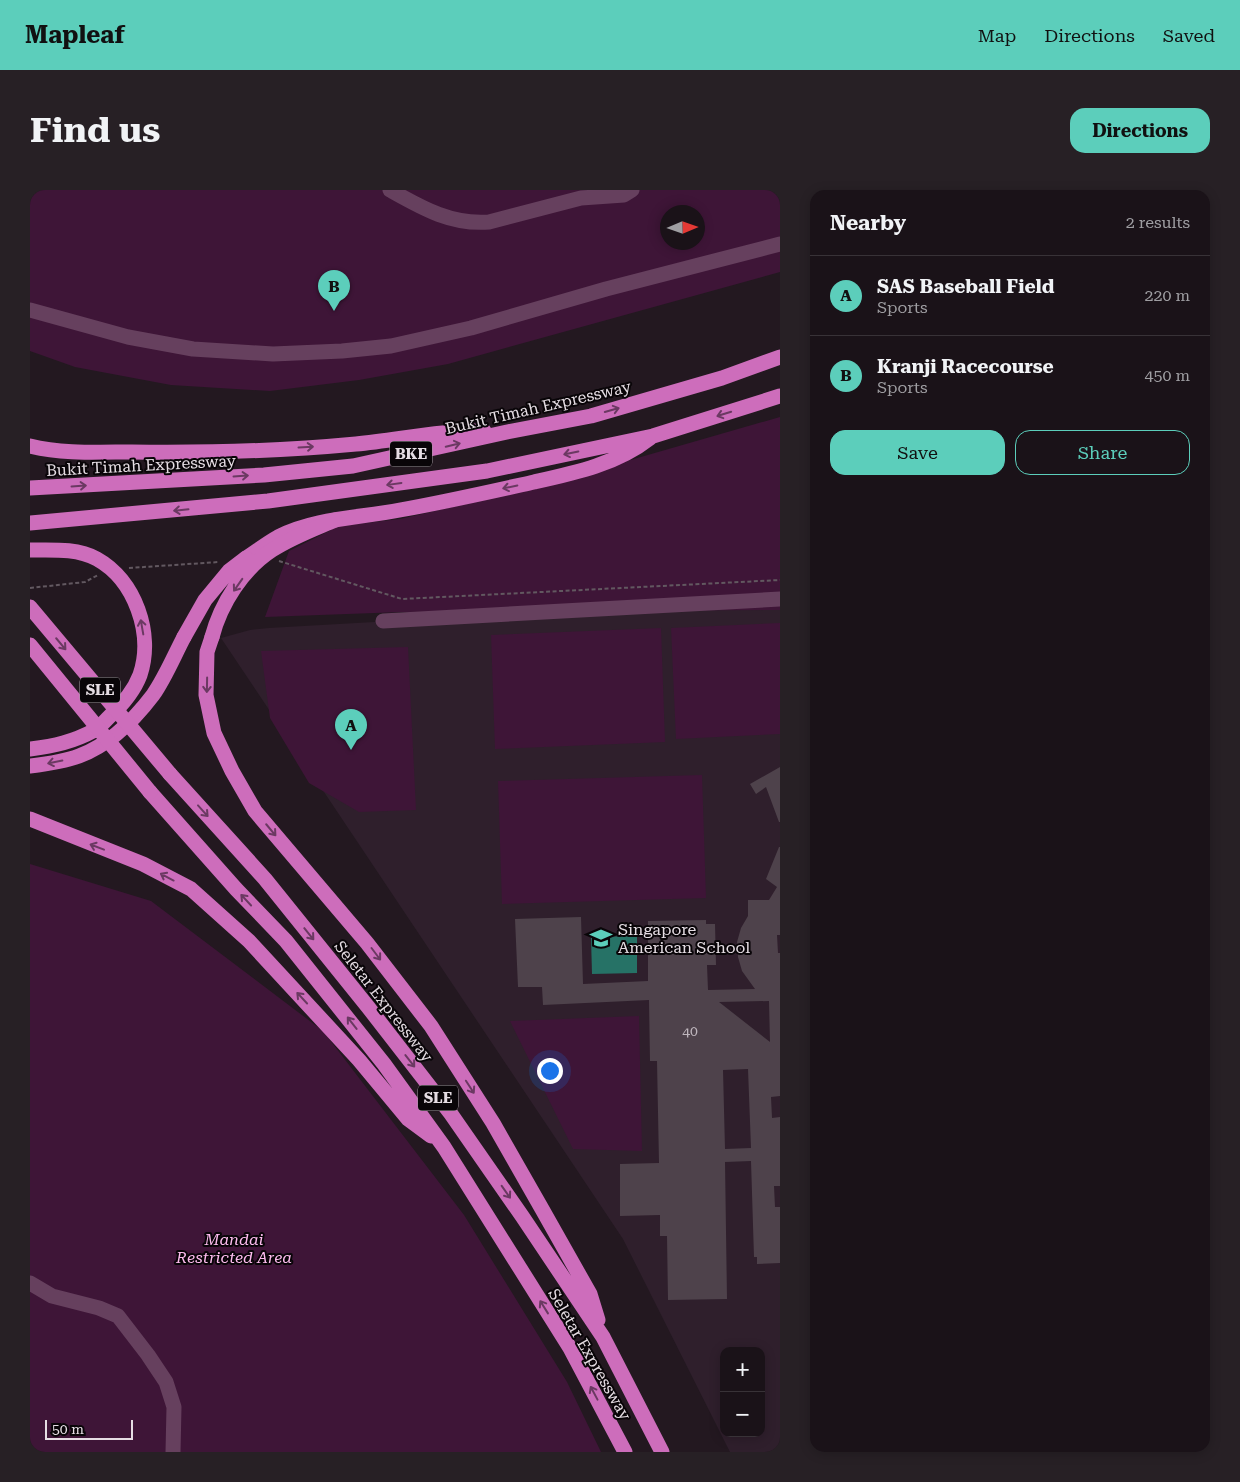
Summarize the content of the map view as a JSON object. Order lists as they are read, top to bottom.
{
  "streets": {
    "highway": [
      "Bukit Timah Expressway",
      "BKE",
      "SLE",
      "Seletar Expressway"
    ]
  },
  "parks": ["Mandai Restricted Area"],
  "places": {
    "school or university": ["Singapore American School"]
  },
  "house_numbers": ["40"],
  "scale_bar": "50 m",
  "north": "right",
  "page": {
    "header": "Mapleaf",
    "nav": ["Map", "Directions", "Saved"],
    "buttons": [
      "Directions",
      ["Save", "Share"]
    ],
    "title": "Find us",
    "heading": ["Nearby", "2 results"],
    "list": [
      {
        "mark": "A",
        "name": "SAS Baseball Field",
        "note": "Sports",
        "value": "220 m"
      },
      {
        "mark": "B",
        "name": "Kranji Racecourse",
        "note": "Sports",
        "value": "450 m"
      }
    ],
    "pins": ["B", "A"],
    "map_buttons": ["+", "−"],
    "scale": "50 m"
  }
}
